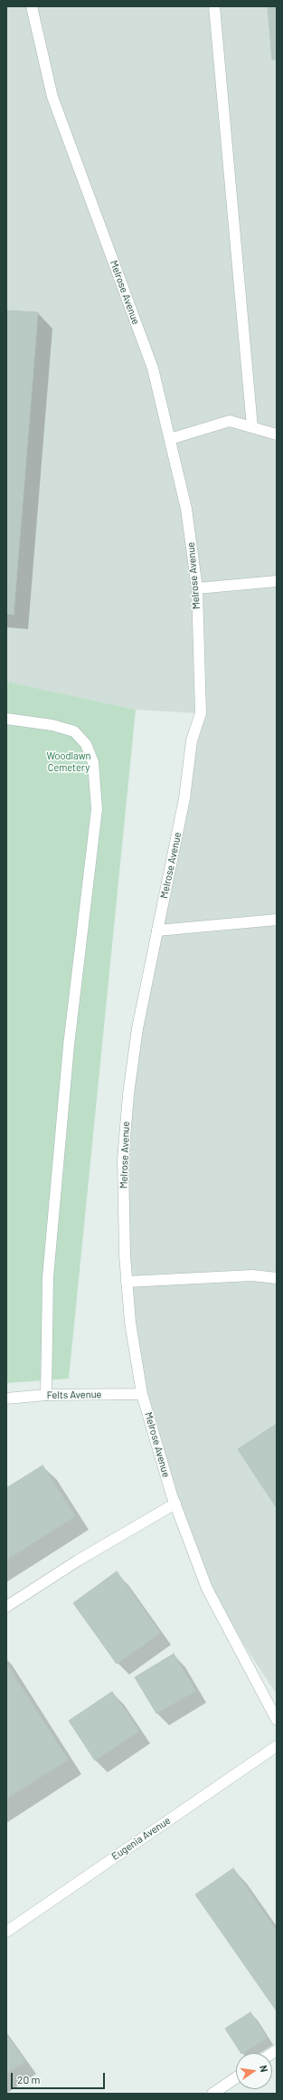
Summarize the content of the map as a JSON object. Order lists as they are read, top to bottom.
{
  "streets": {
    "street": ["Melrose Avenue", "Felts Avenue", "Eugenia Avenue"]
  },
  "crossings": [
    ["Melrose Avenue", "Felts Avenue"]
  ],
  "parks": ["Woodlawn Cemetery"],
  "scale_bar": "20 m",
  "north": "right"
}
